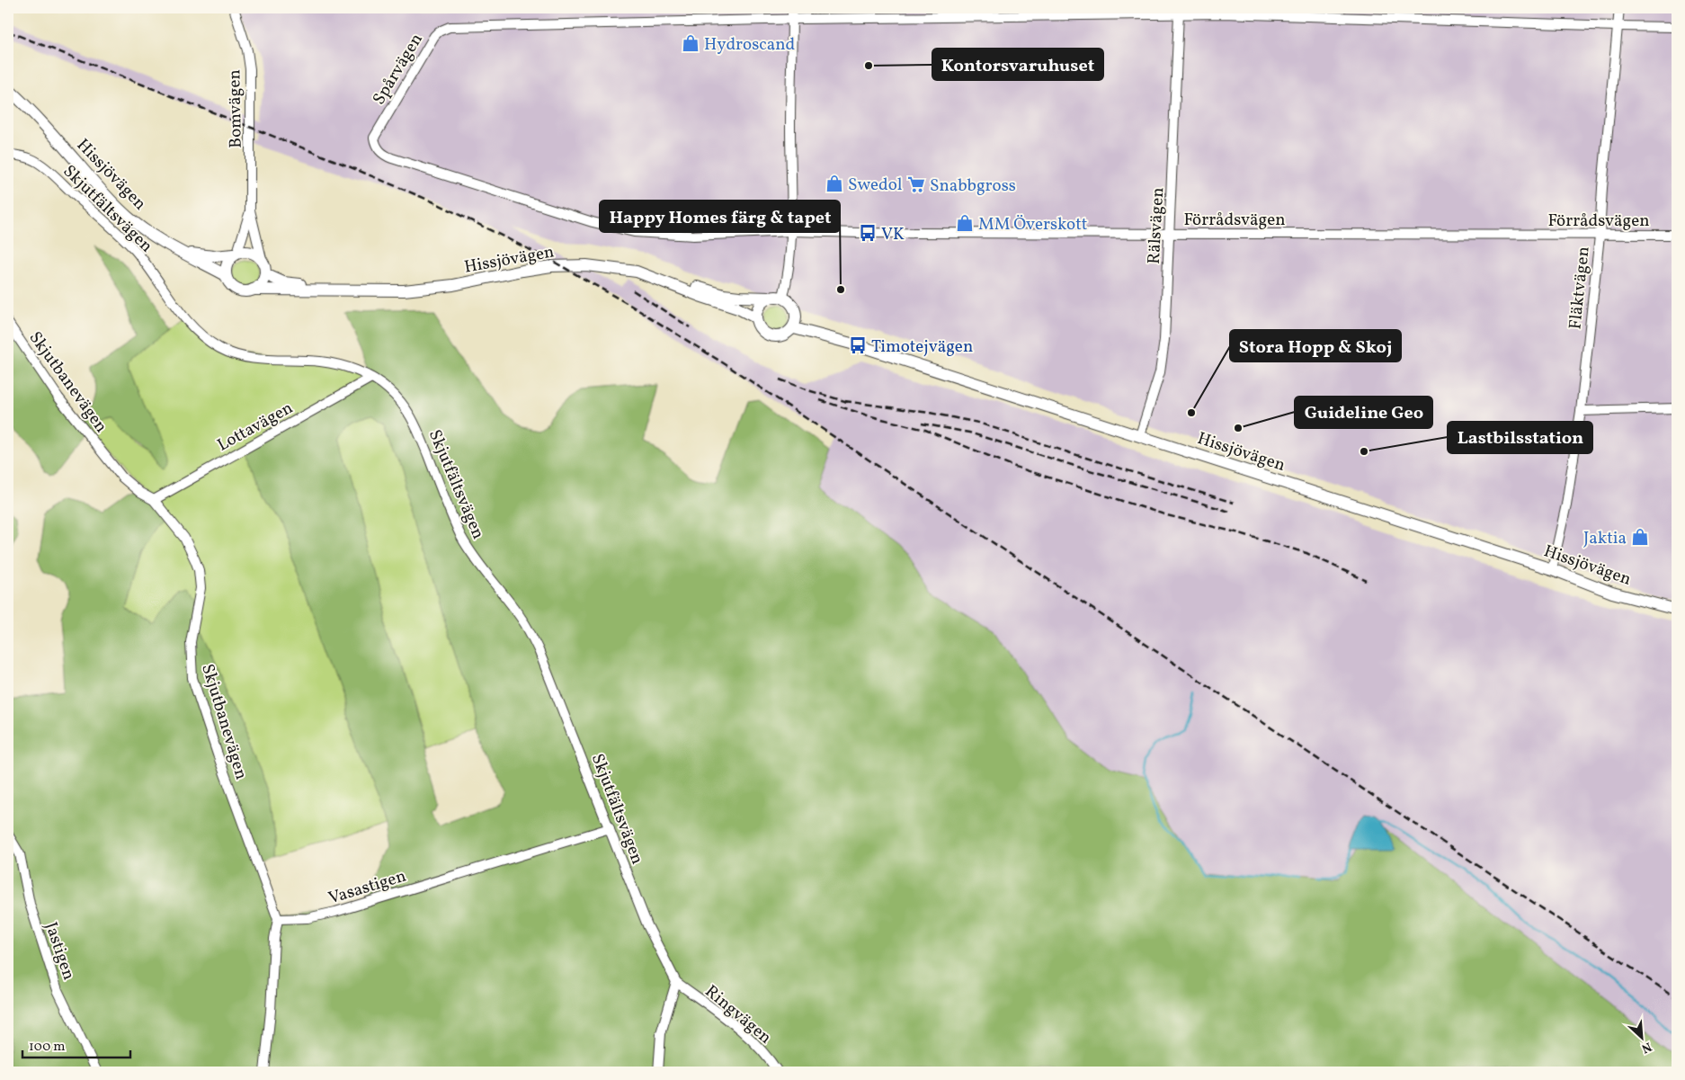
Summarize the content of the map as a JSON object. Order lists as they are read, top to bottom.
{
  "streets": {
    "main road": ["Hissjövägen"],
    "street": [
      "Spårvägen",
      "Bomvägen",
      "Skjutfältsvägen",
      "Förrådsvägen",
      "Rälsvägen",
      "Fläktvägen",
      "Skjutbanevägen",
      "Lottavägen",
      "Vasastigen",
      "Jastigen",
      "Ringvägen"
    ]
  },
  "crossings": [
    ["Spårvägen", "Förrådsvägen"],
    ["Spårvägen", "Rälsvägen"],
    ["Spårvägen", "Fläktvägen"],
    ["Bomvägen", "Hissjövägen"],
    ["Hissjövägen", "Rälsvägen"],
    ["Hissjövägen", "Fläktvägen"],
    ["Skjutfältsvägen", "Lottavägen"],
    ["Skjutfältsvägen", "Vasastigen"],
    ["Skjutfältsvägen", "Ringvägen"],
    ["Förrådsvägen", "Rälsvägen"],
    ["Förrådsvägen", "Fläktvägen"],
    ["Skjutbanevägen", "Lottavägen"],
    ["Skjutbanevägen", "Vasastigen"]
  ],
  "places": {
    "shop": [
      "Hydroscand",
      "Swedol",
      "MM Överskott",
      "Jaktia"
    ],
    "other": [
      "Kontorsvaruhuset",
      "Happy Homes färg & tapet",
      "Stora Hopp & Skoj",
      "Guideline Geo",
      "Lastbilsstation"
    ],
    "supermarket": ["Snabbgross"],
    "bus stop": ["VK", "Timotejvägen"]
  },
  "scale_bar": "100 m",
  "north": "bottom right"
}
